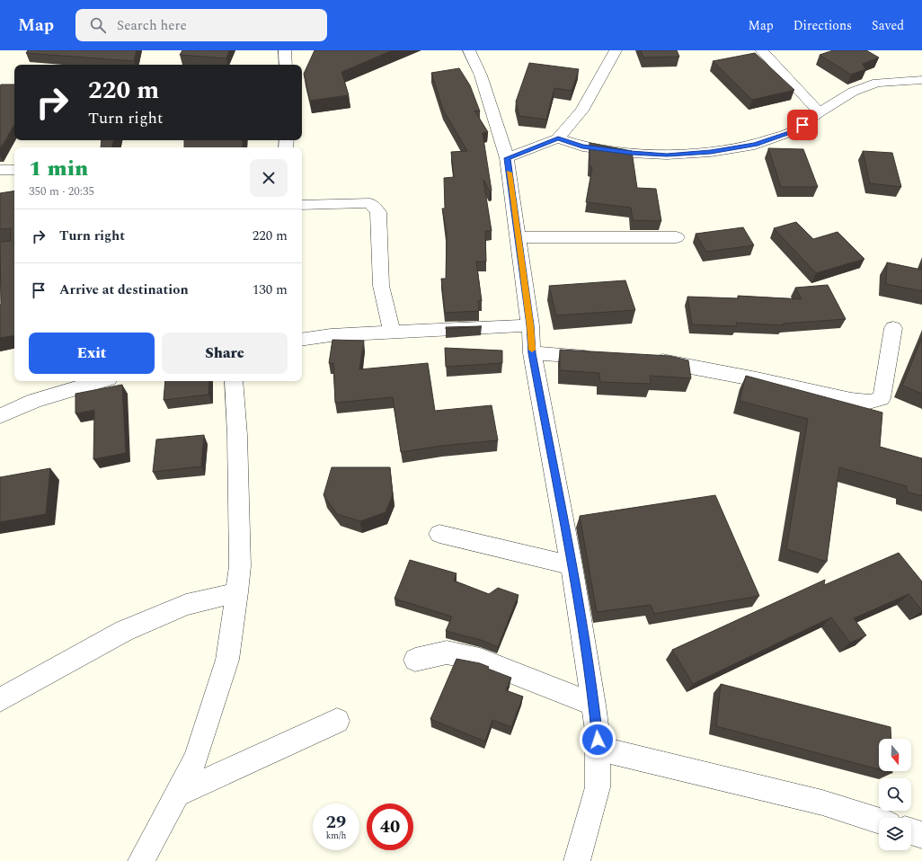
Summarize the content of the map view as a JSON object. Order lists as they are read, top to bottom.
{
  "north": "bottom",
  "page": {
    "header": "Map",
    "search": "Search here",
    "nav": ["Map", "Directions", "Saved"],
    "turn": ["220 m", "Turn right"],
    "heading": ["1 min", "350 m · 20:35"],
    "list": [
      {
        "name": "Turn right",
        "value": "220 m"
      },
      {
        "name": "Arrive at destination",
        "value": "130 m"
      }
    ],
    "buttons": ["Exit", "Share"],
    "speed": "29 km/h",
    "limit": "40"
  }
}
